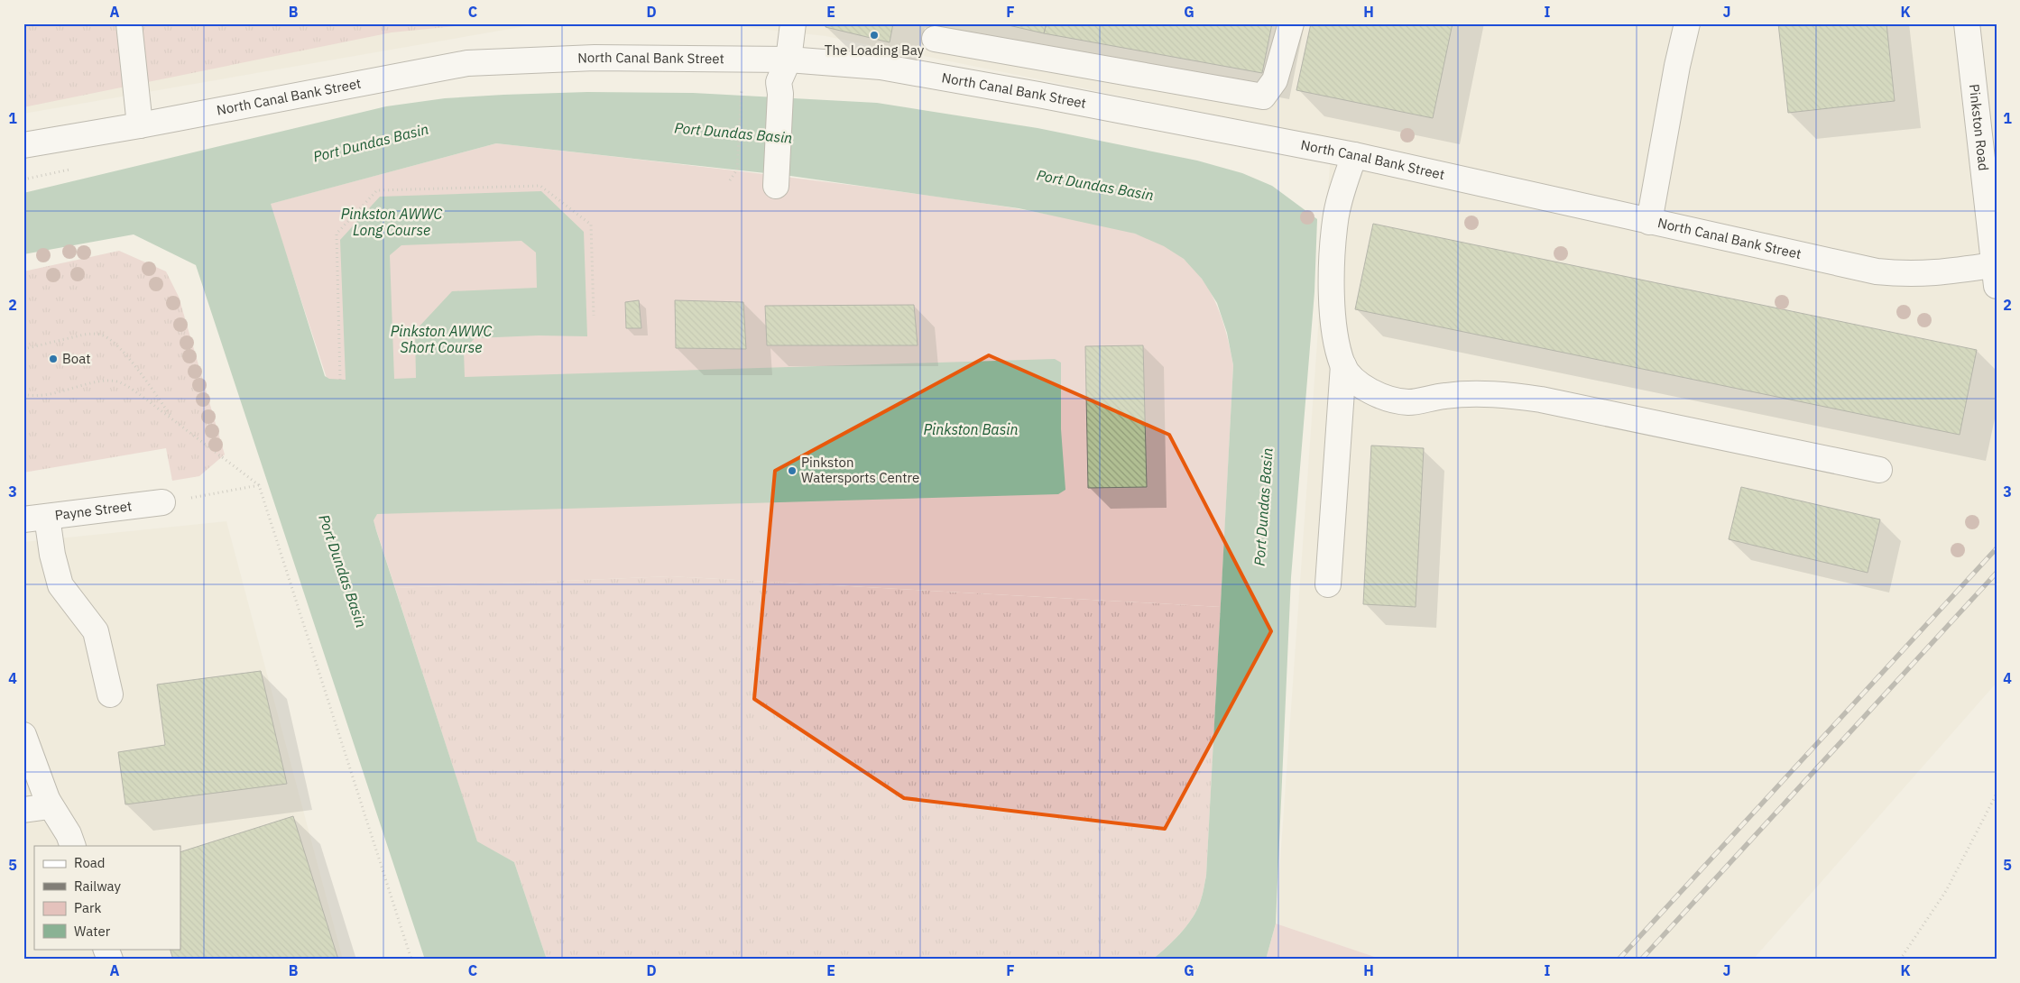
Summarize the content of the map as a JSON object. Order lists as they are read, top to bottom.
{
  "streets": {
    "street": ["North Canal Bank Street", "Pinkston Road", "Payne Street"]
  },
  "crossings": [
    ["North Canal Bank Street", "Pinkston Road"]
  ],
  "water": [
    "Port Dundas Basin",
    "Pinkston AWWC Long Course",
    "Pinkston AWWC Short Course",
    "Pinkston Basin"
  ],
  "places": ["The Loading Bay", "Boat", "Pinkston Watersports Centre"],
  "legend": [
    "Road",
    "Railway",
    "Park",
    "Water"
  ],
  "grid": {
    "columns": [
      "A",
      "B",
      "C",
      "D",
      "E",
      "F",
      "G",
      "H",
      "I",
      "J",
      "K"
    ],
    "rows": [
      "1",
      "2",
      "3",
      "4",
      "5"
    ]
  }
}
